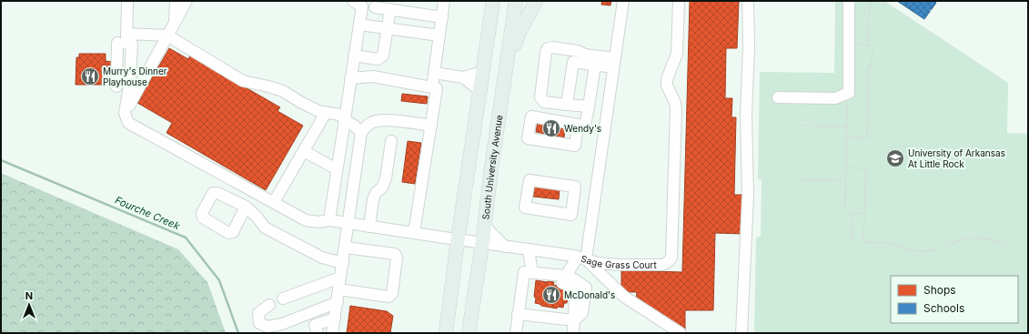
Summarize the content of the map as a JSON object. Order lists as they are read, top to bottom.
{
  "streets": {
    "main road": ["South University Avenue"],
    "street": ["Sage Grass Court"]
  },
  "crossings": [
    ["South University Avenue", "Sage Grass Court"]
  ],
  "water": ["Fourche Creek"],
  "places": {
    "restaurant": ["Murry's Dinner Playhouse", "Wendy's", "McDonald's"],
    "school or university": ["University of Arkansas At Little Rock"]
  },
  "legend": ["Shops", "Schools"],
  "north": "top"
}
